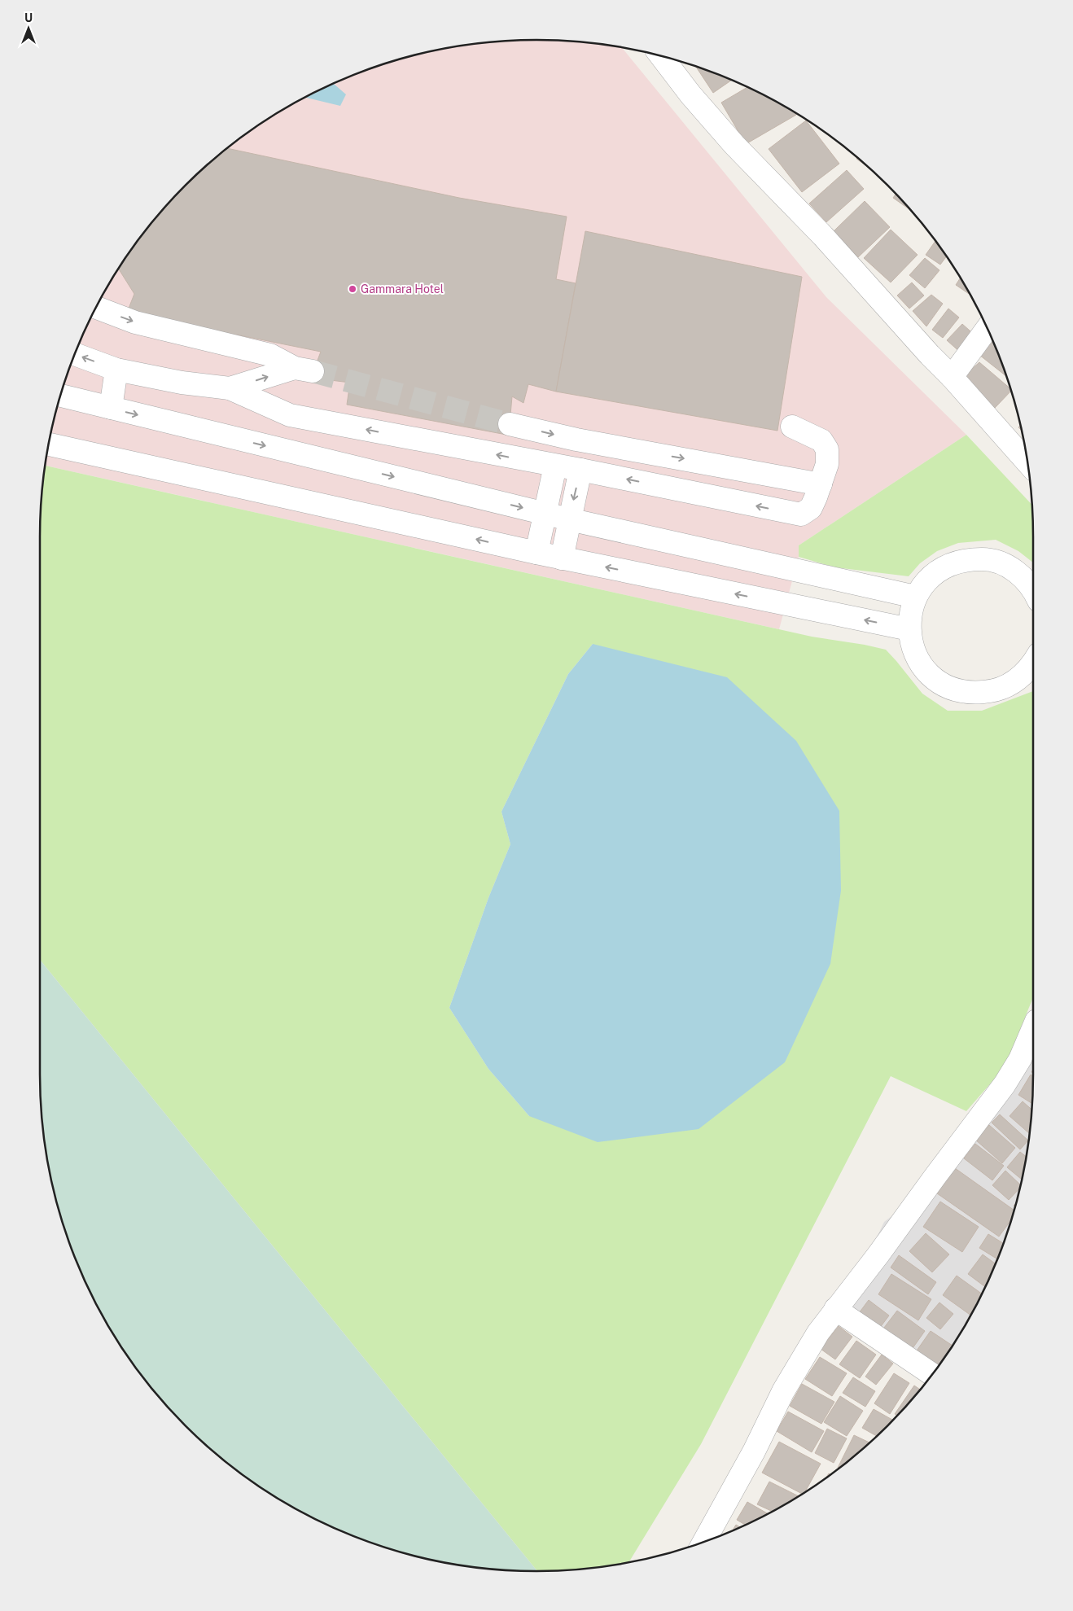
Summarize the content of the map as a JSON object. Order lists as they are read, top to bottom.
{
  "places": ["Gammara Hotel"],
  "north": "top"
}
